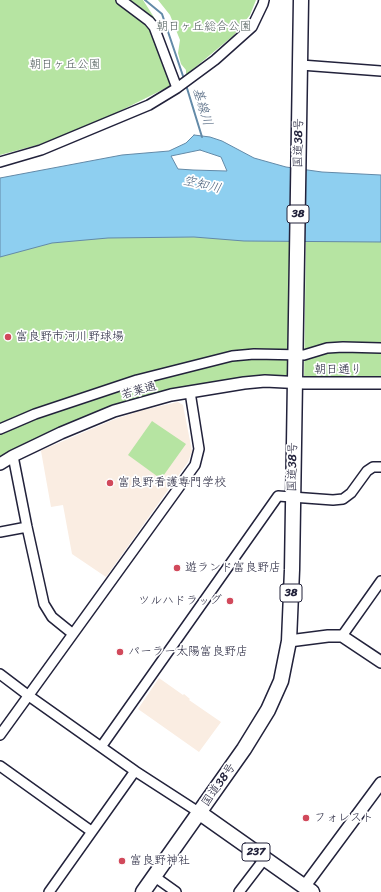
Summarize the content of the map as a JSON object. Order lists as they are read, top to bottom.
{
  "streets": {
    "highway": ["国道38号", "38", "237"],
    "street": ["朝日通り", "若葉通"]
  },
  "crossings": [
    ["国道38号", "朝日通り"],
    ["国道38号", "若葉通"],
    ["国道38号", "237"],
    ["朝日通り", "若葉通"]
  ],
  "water": ["基線川", "空知川"],
  "parks": ["朝日ヶ丘総合公園", "朝日ヶ丘公園"],
  "places": [
    "富良野市河川野球場",
    "富良野看護専門学校",
    "遊ランド富良野店",
    "ツルハドラッグ",
    "パーラー太陽富良野店",
    "フォレスト",
    "富良野神社"
  ]
}
